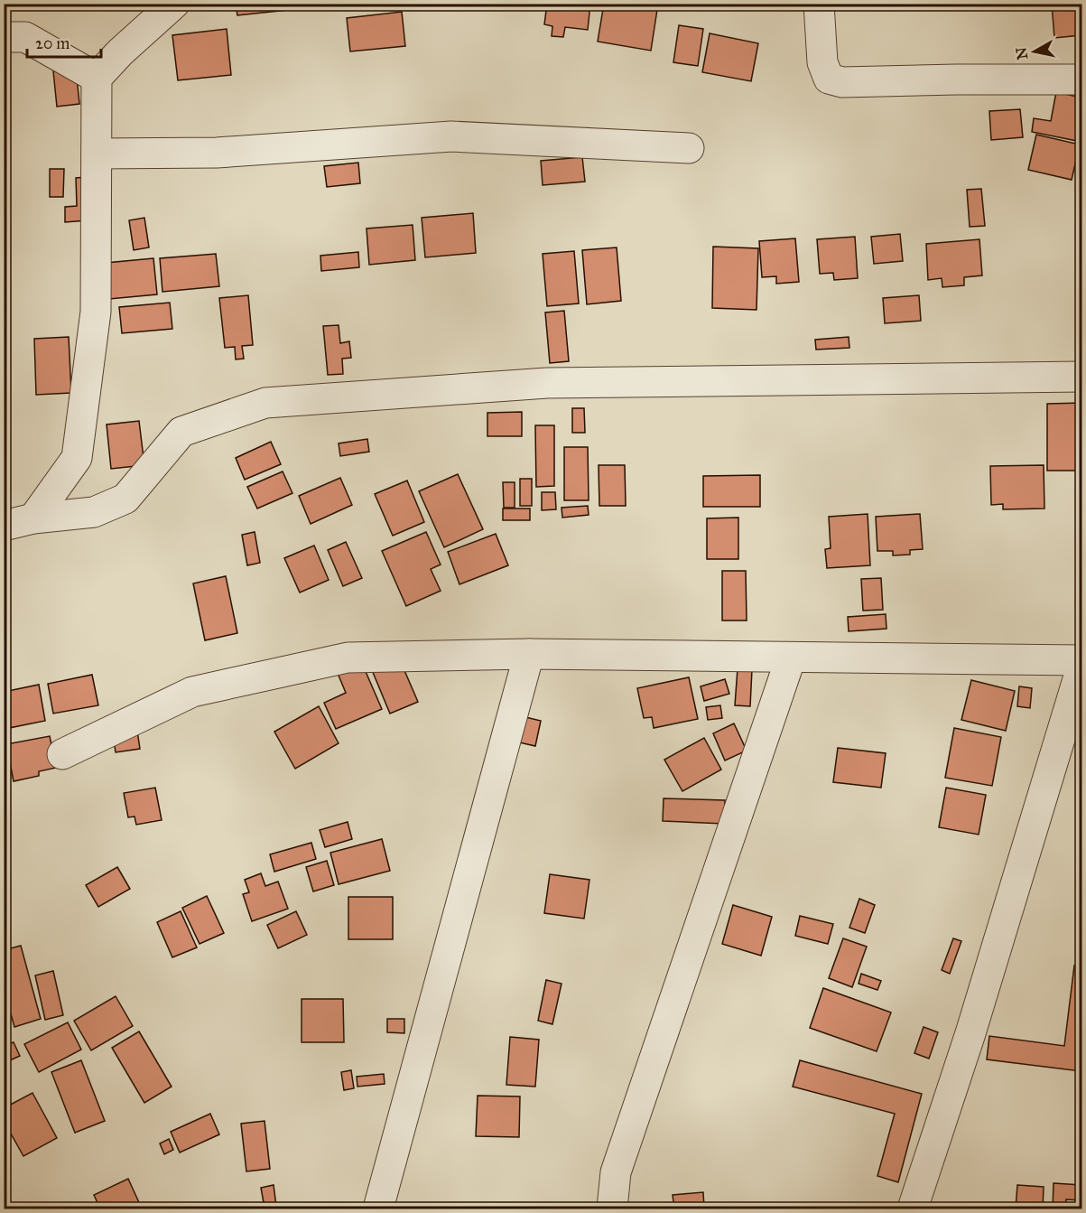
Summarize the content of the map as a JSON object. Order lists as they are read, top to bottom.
{
  "scale_bar": "20 m",
  "north": "left"
}
